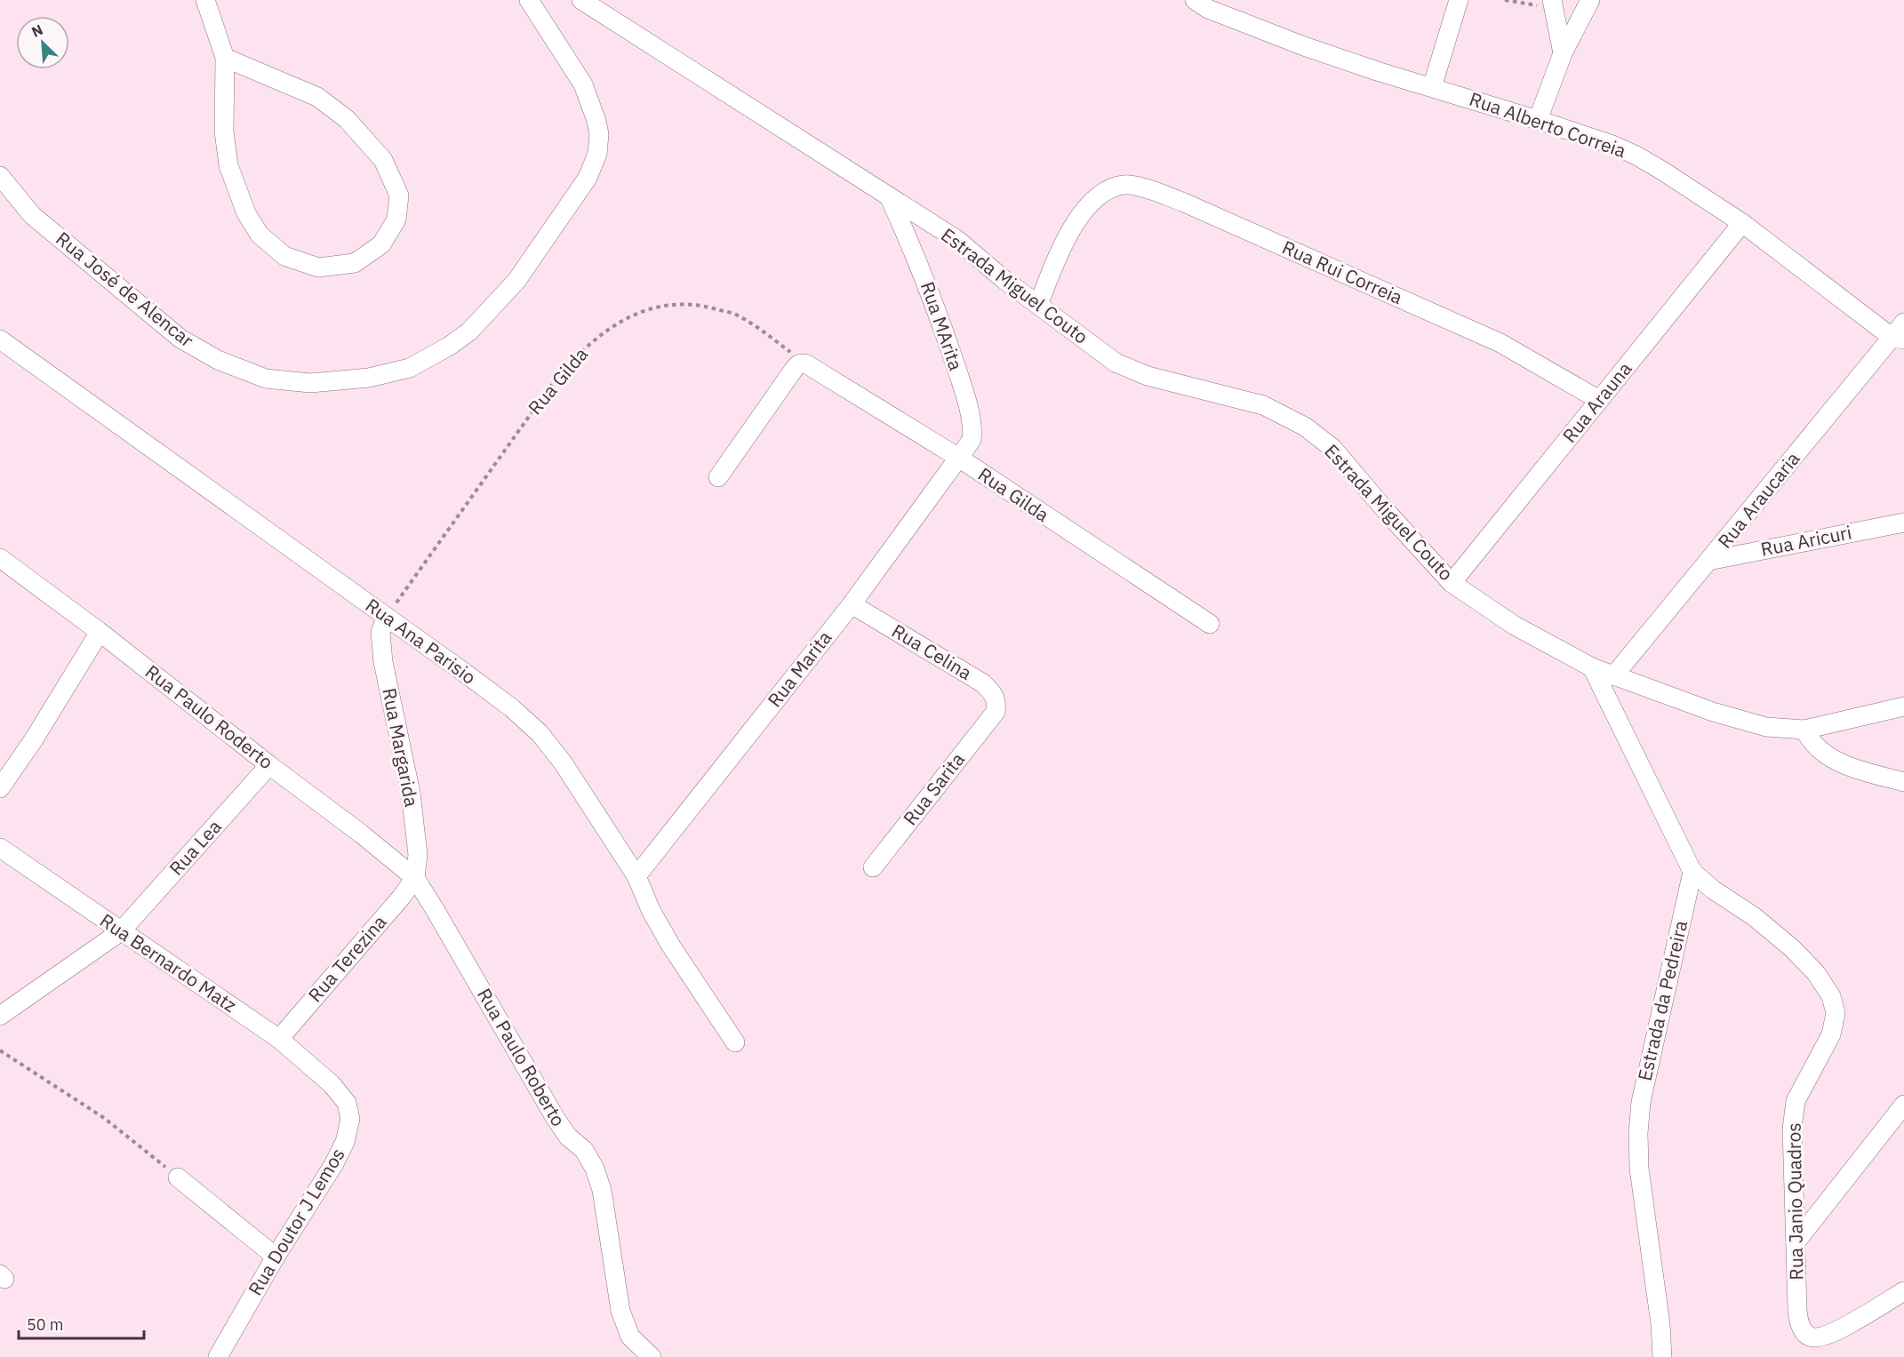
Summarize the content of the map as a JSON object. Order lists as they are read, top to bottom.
{
  "streets": {
    "street": [
      "Rua Alberto Correia",
      "Rua Rui Correia",
      "Estrada Miguel Couto",
      "Rua José de Alencar",
      "Rua MArita",
      "Rua Gilda",
      "Rua Arauna",
      "Rua Araucaria",
      "Rua Aricuri",
      "Rua Ana Parisio",
      "Rua Celina",
      "Rua Marita",
      "Rua Paulo Roderto",
      "Rua Margarida",
      "Rua Sarita",
      "Rua Lea",
      "Rua Terezina",
      "Rua Bernardo Matz",
      "Estrada da Pedreira",
      "Rua Paulo Roberto",
      "Rua Janio Quadros",
      "Rua Doutor J Lemos"
    ]
  },
  "crossings": [
    ["Rua Alberto Correia", "Rua Arauna"],
    ["Rua Alberto Correia", "Rua Araucaria"],
    ["Rua Rui Correia", "Estrada Miguel Couto"],
    ["Rua Rui Correia", "Rua Arauna"],
    ["Estrada Miguel Couto", "Rua MArita"],
    ["Estrada Miguel Couto", "Rua Arauna"],
    ["Estrada Miguel Couto", "Rua Araucaria"],
    ["Rua MArita", "Rua Gilda"],
    ["Rua MArita", "Rua Marita"],
    ["Rua Gilda", "Rua Ana Parisio"],
    ["Rua Gilda", "Rua Marita"],
    ["Rua Gilda", "Rua Margarida"],
    ["Rua Araucaria", "Rua Aricuri"],
    ["Rua Ana Parisio", "Rua Marita"],
    ["Rua Ana Parisio", "Rua Margarida"],
    ["Rua Celina", "Rua Marita"],
    ["Rua Celina", "Rua Sarita"],
    ["Rua Paulo Roderto", "Rua Margarida"],
    ["Rua Paulo Roderto", "Rua Lea"],
    ["Rua Paulo Roderto", "Rua Terezina"],
    ["Rua Paulo Roderto", "Rua Paulo Roberto"],
    ["Rua Margarida", "Rua Terezina"],
    ["Rua Margarida", "Rua Paulo Roberto"],
    ["Rua Lea", "Rua Bernardo Matz"],
    ["Rua Terezina", "Rua Bernardo Matz"],
    ["Rua Terezina", "Rua Paulo Roberto"],
    ["Rua Bernardo Matz", "Rua Doutor J Lemos"],
    ["Estrada da Pedreira", "Rua Janio Quadros"]
  ],
  "scale_bar": "50 m",
  "north": "top left"
}
